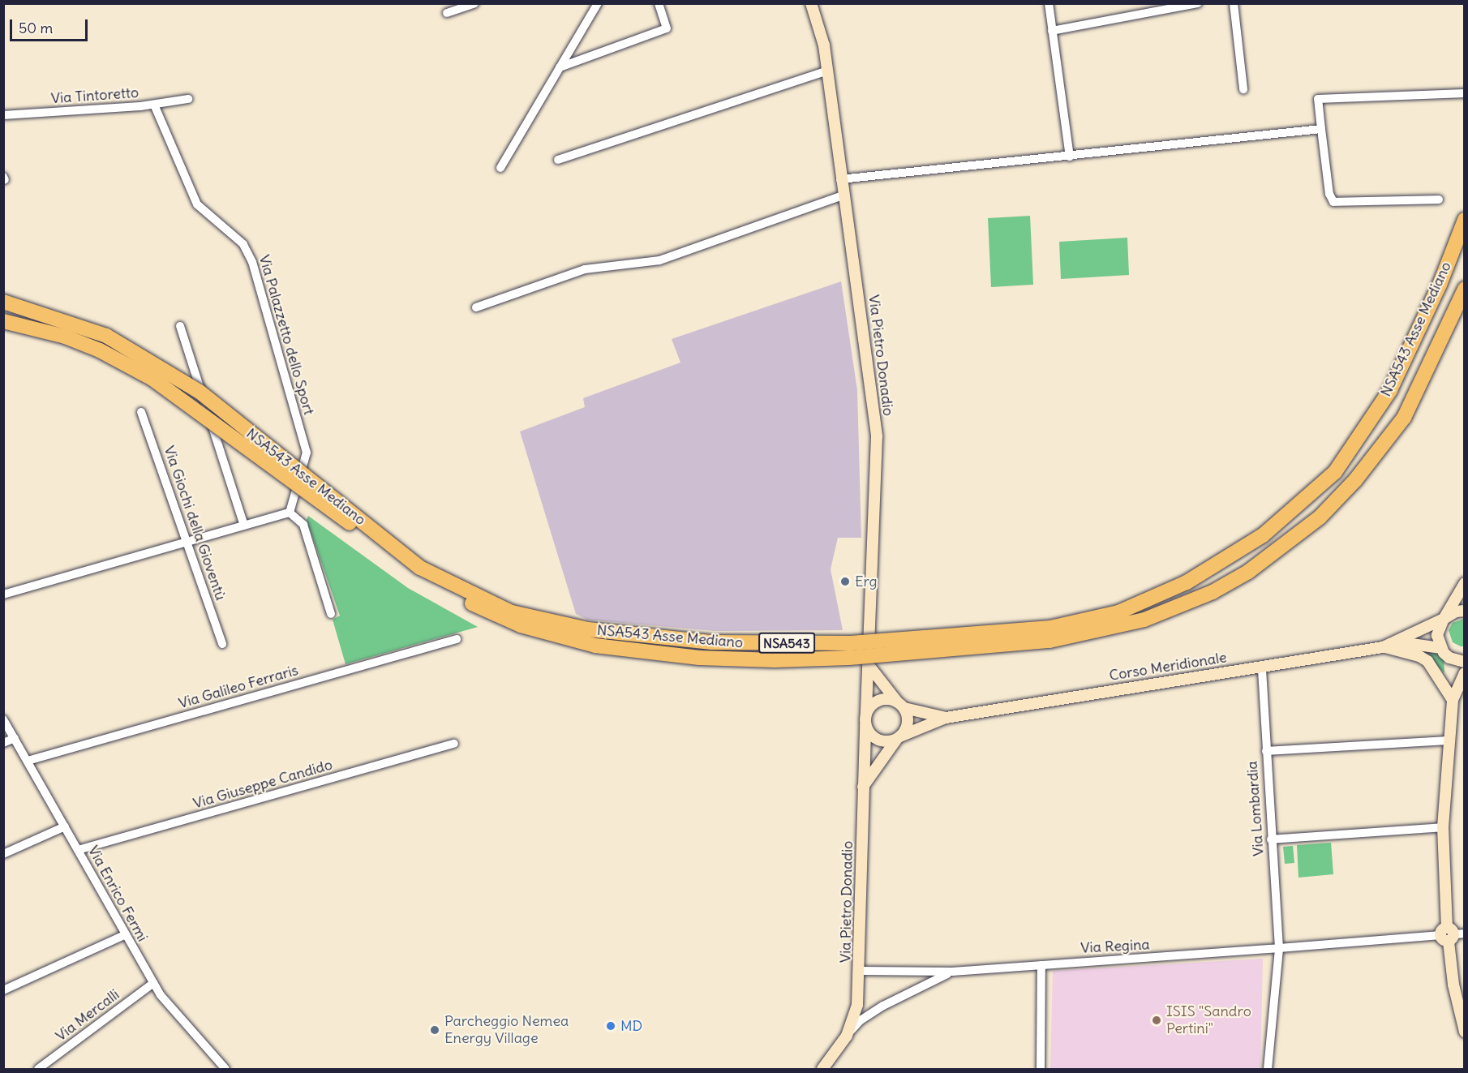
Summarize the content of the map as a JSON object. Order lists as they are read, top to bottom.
{
  "streets": {
    "highway": ["NSA543 Asse Mediano", "NSA543"],
    "main road": ["Via Pietro Donadio", "Corso Meridionale"],
    "street": [
      "Via Tintoretto",
      "Via Palazzetto dello Sport",
      "Via Giochi della Gioventù",
      "Via Galileo Ferraris",
      "Via Giuseppe Candido",
      "Via Lombardia",
      "Via Enrico Fermi",
      "Via Regina",
      "Via Mercalli"
    ]
  },
  "crossings": [
    ["Via Tintoretto", "Via Palazzetto dello Sport"],
    ["Via Pietro Donadio", "Via Regina"],
    ["Corso Meridionale", "Via Lombardia"],
    ["Via Galileo Ferraris", "Via Enrico Fermi"],
    ["Via Giuseppe Candido", "Via Enrico Fermi"],
    ["Via Lombardia", "Via Regina"],
    ["Via Enrico Fermi", "Via Mercalli"]
  ],
  "places": [
    "Erg",
    "ISIS \"Sandro Pertini\"",
    "MD",
    "Parcheggio Nemea Energy Village"
  ],
  "scale_bar": "50 m"
}
